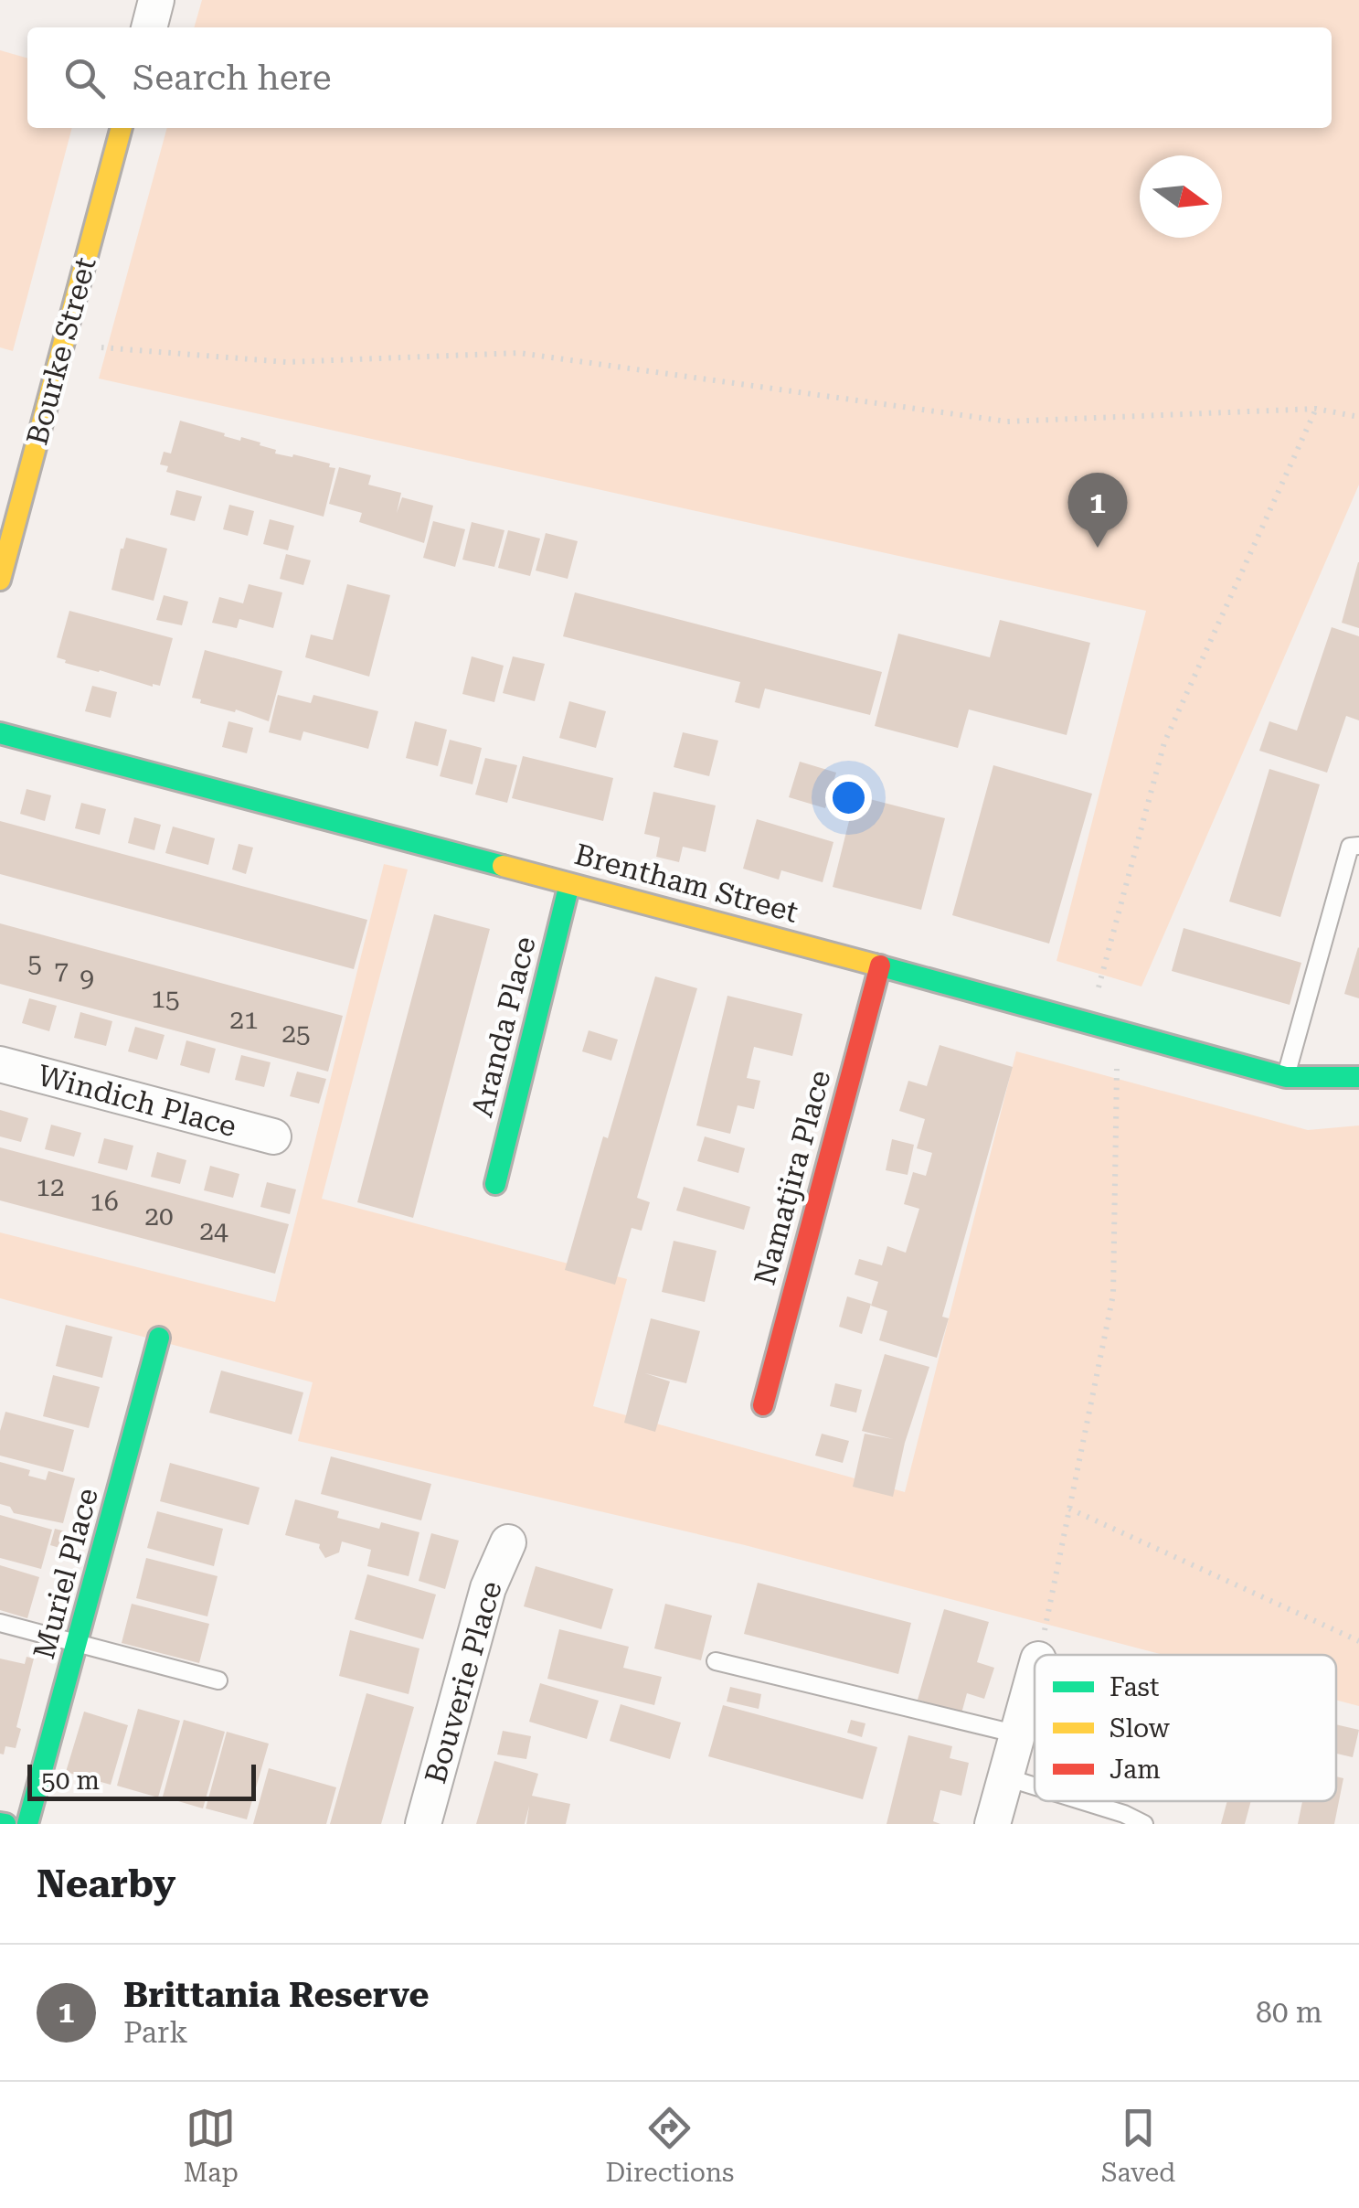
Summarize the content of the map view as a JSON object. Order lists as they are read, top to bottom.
{
  "streets": {
    "street": [
      "Bourke Street",
      "Brentham Street",
      "Aranda Place",
      "Windich Place",
      "Namatjira Place",
      "Muriel Place",
      "Bouverie Place"
    ]
  },
  "crossings": [
    ["Brentham Street", "Aranda Place"],
    ["Brentham Street", "Namatjira Place"]
  ],
  "house_numbers": [
    "5",
    "7",
    "9",
    "15",
    "21",
    "25",
    "12",
    "16",
    "20",
    "24"
  ],
  "legend": ["Fast", "Slow", "Jam"],
  "scale_bar": "50 m",
  "north": "right",
  "page": {
    "search": "Search here",
    "pins": "1",
    "scale": "50 m",
    "heading": "Nearby",
    "list": [
      {
        "mark": "1",
        "name": "Brittania Reserve",
        "note": "Park",
        "value": "80 m"
      }
    ],
    "nav": ["Map", "Directions", "Saved"]
  }
}
